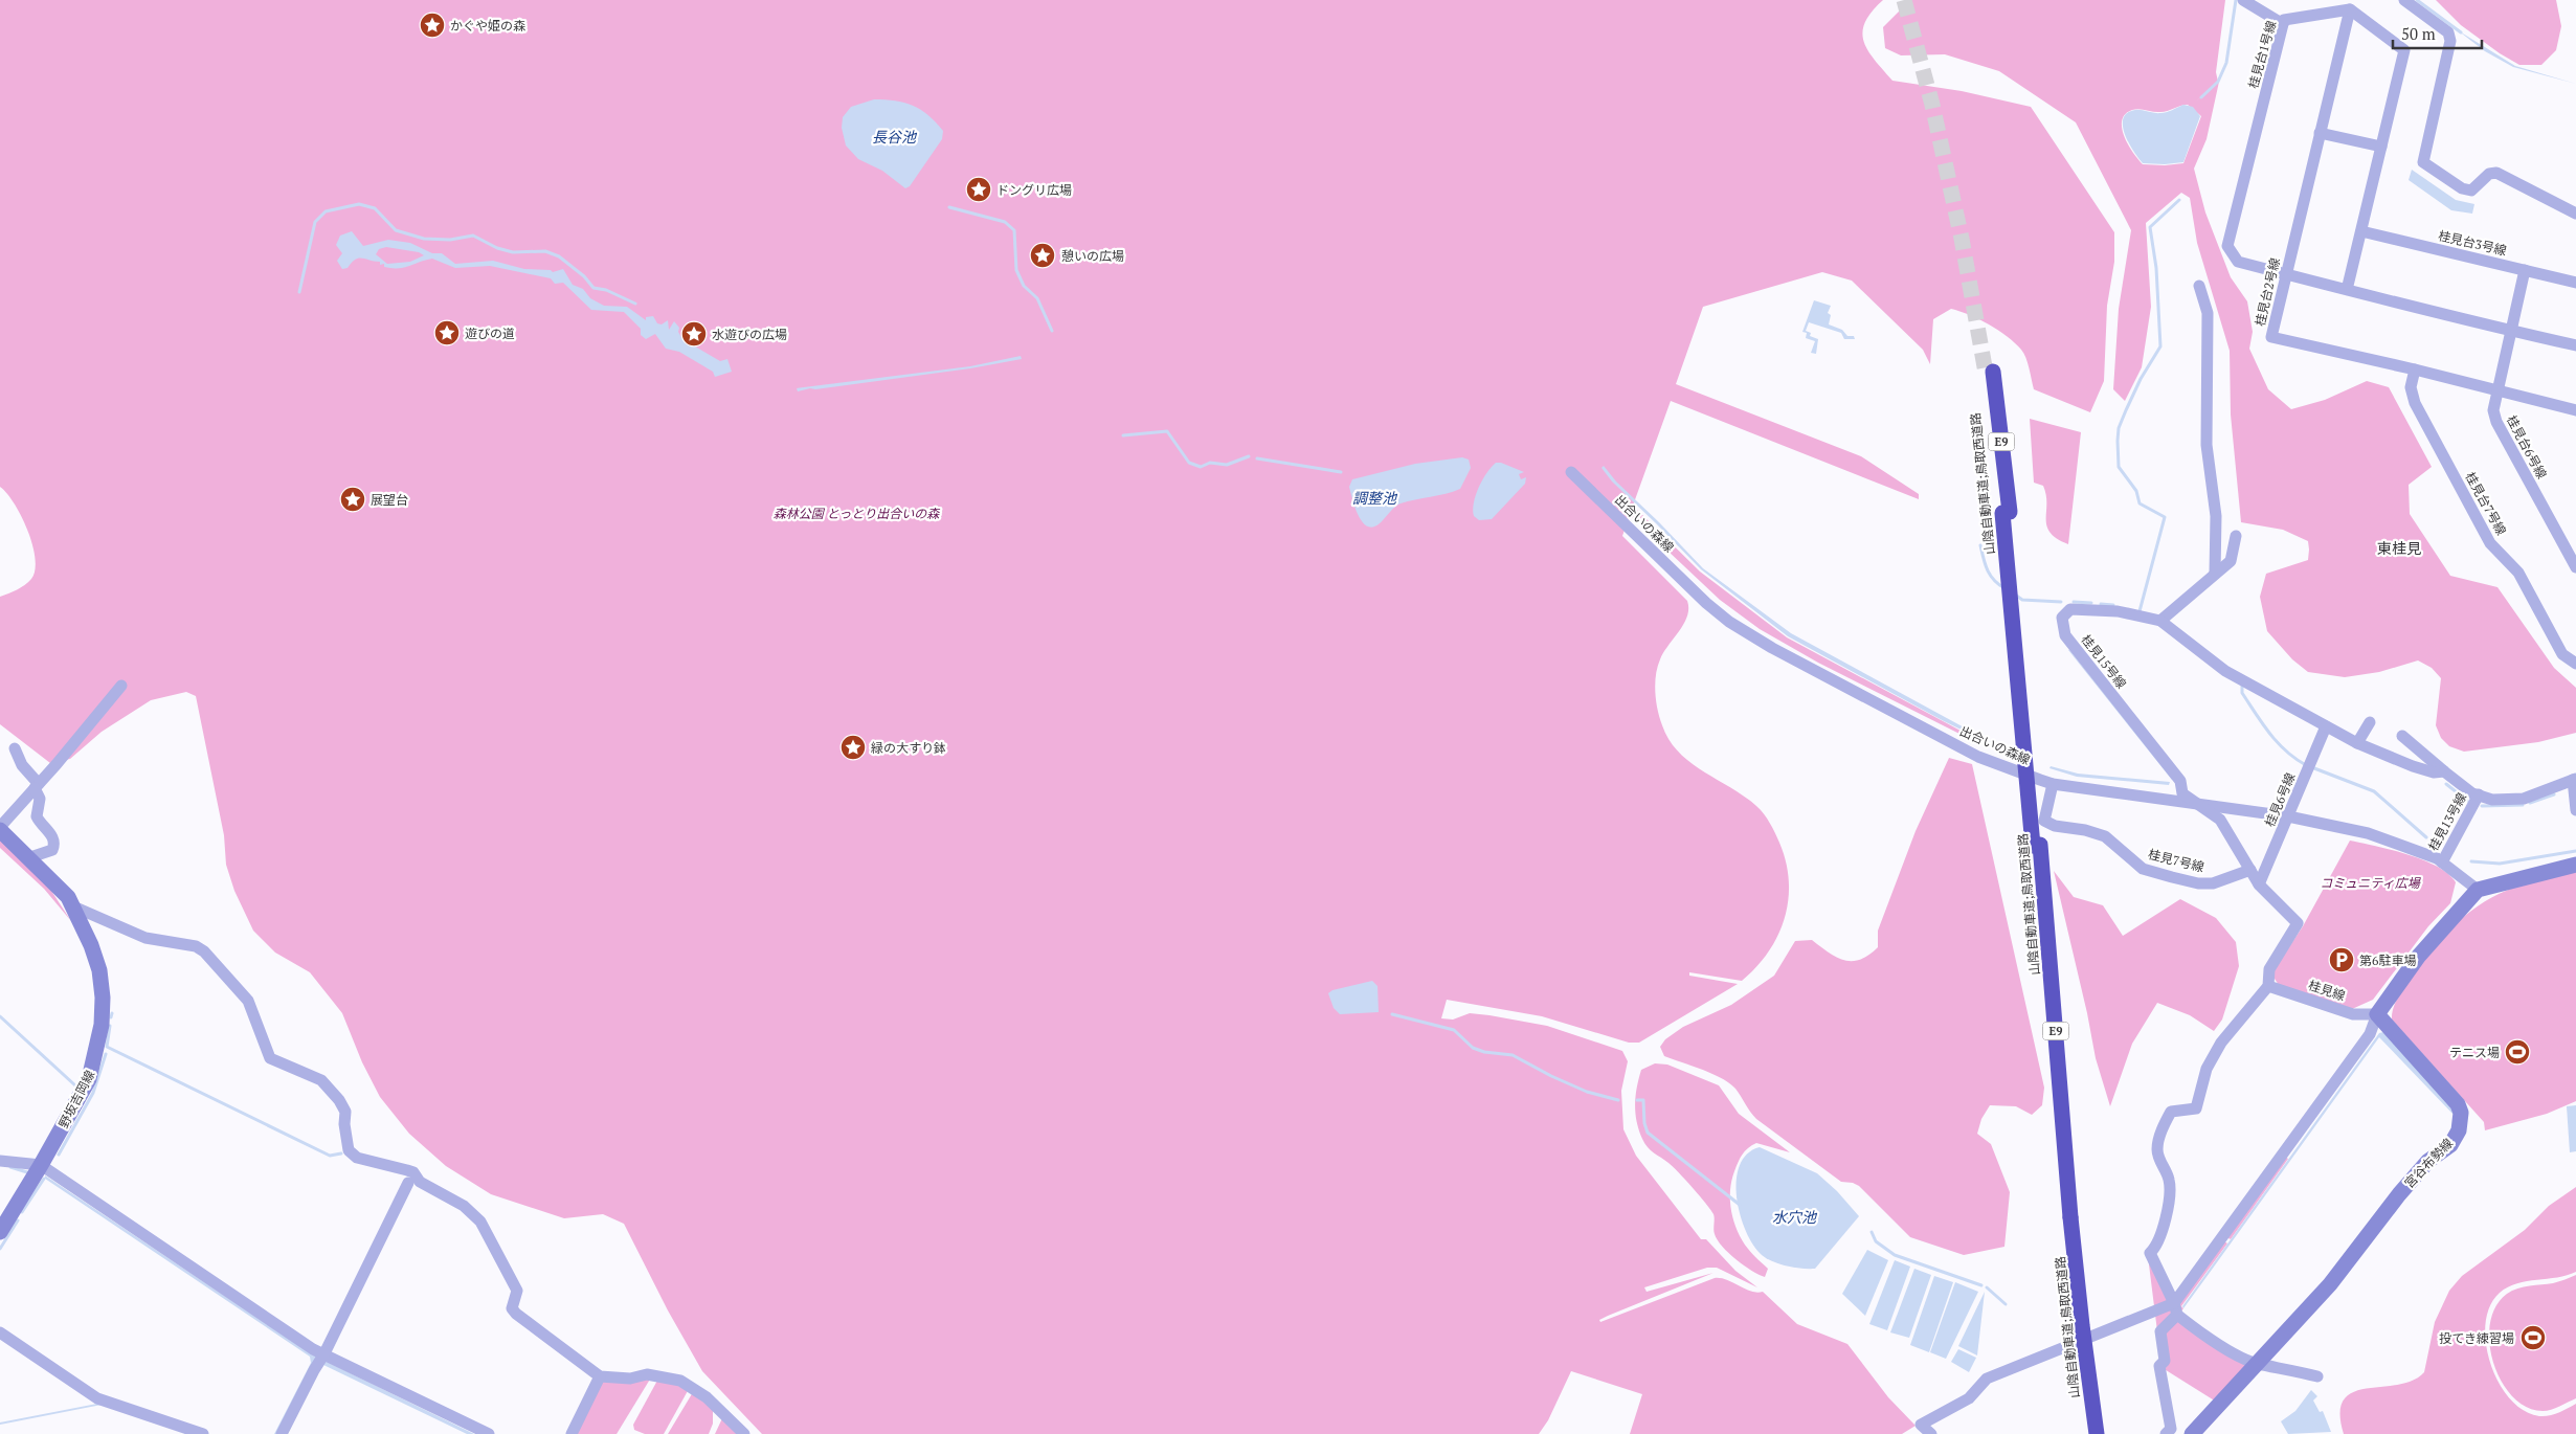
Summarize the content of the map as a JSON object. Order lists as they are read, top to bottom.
{
  "streets": {
    "highway": ["E9", "山陰自動車道;鳥取西道路"],
    "street": [
      "桂見台1号線",
      "桂見台3号線",
      "桂見台2号線",
      "桂見台6号線",
      "桂見台7号線",
      "出合いの森線",
      "桂見15号線",
      "桂見6号線",
      "桂見13号線",
      "桂見7号線",
      "桂見線",
      "野坂吉岡線",
      "宮谷布勢線"
    ]
  },
  "crossings": [
    ["桂見台1号線", "桂見台2号線"],
    ["桂見台1号線", "桂見台6号線"],
    ["桂見台3号線", "桂見台6号線"],
    ["桂見台2号線", "桂見台6号線"],
    ["桂見台2号線", "桂見台7号線"],
    ["出合いの森線", "桂見15号線"],
    ["出合いの森線", "桂見6号線"],
    ["出合いの森線", "桂見13号線"],
    ["出合いの森線", "桂見7号線"],
    ["桂見15号線", "桂見6号線"],
    ["桂見15号線", "桂見13号線"],
    ["桂見15号線", "桂見7号線"],
    ["桂見15号線", "桂見線"],
    ["桂見線", "宮谷布勢線"]
  ],
  "districts": ["東桂見"],
  "water": ["長谷池", "調整池", "水穴池"],
  "parks": ["森林公園 とっとり出合いの森", "コミュニティ広場"],
  "places": {
    "place": [
      "かぐや姫の森",
      "ドングリ広場",
      "憩いの広場",
      "遊びの道",
      "水遊びの広場",
      "展望台",
      "緑の大すり鉢"
    ],
    "parking": ["第6駐車場"],
    "sports": ["テニス場", "投てき練習場"]
  },
  "scale_bar": "50 m"
}
